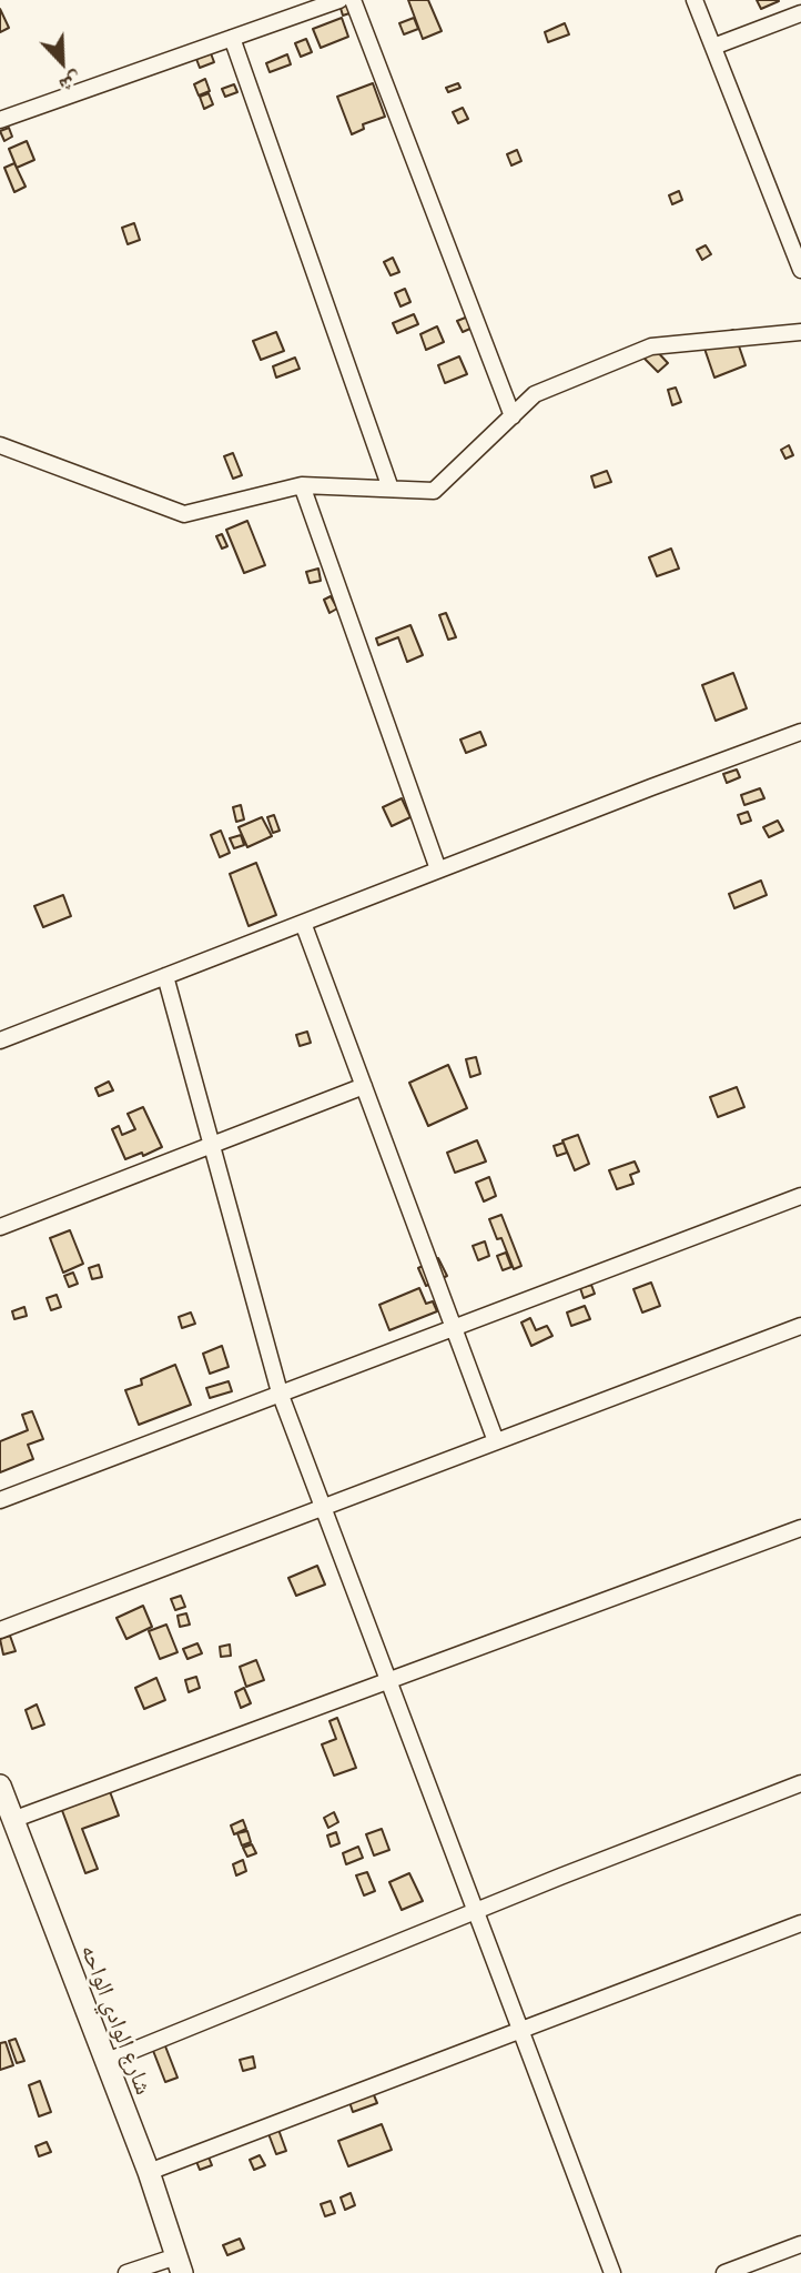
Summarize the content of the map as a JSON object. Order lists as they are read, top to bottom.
{
  "streets": {
    "main road": ["شارع الوادي الواحه"]
  },
  "north": "bottom right"
}
